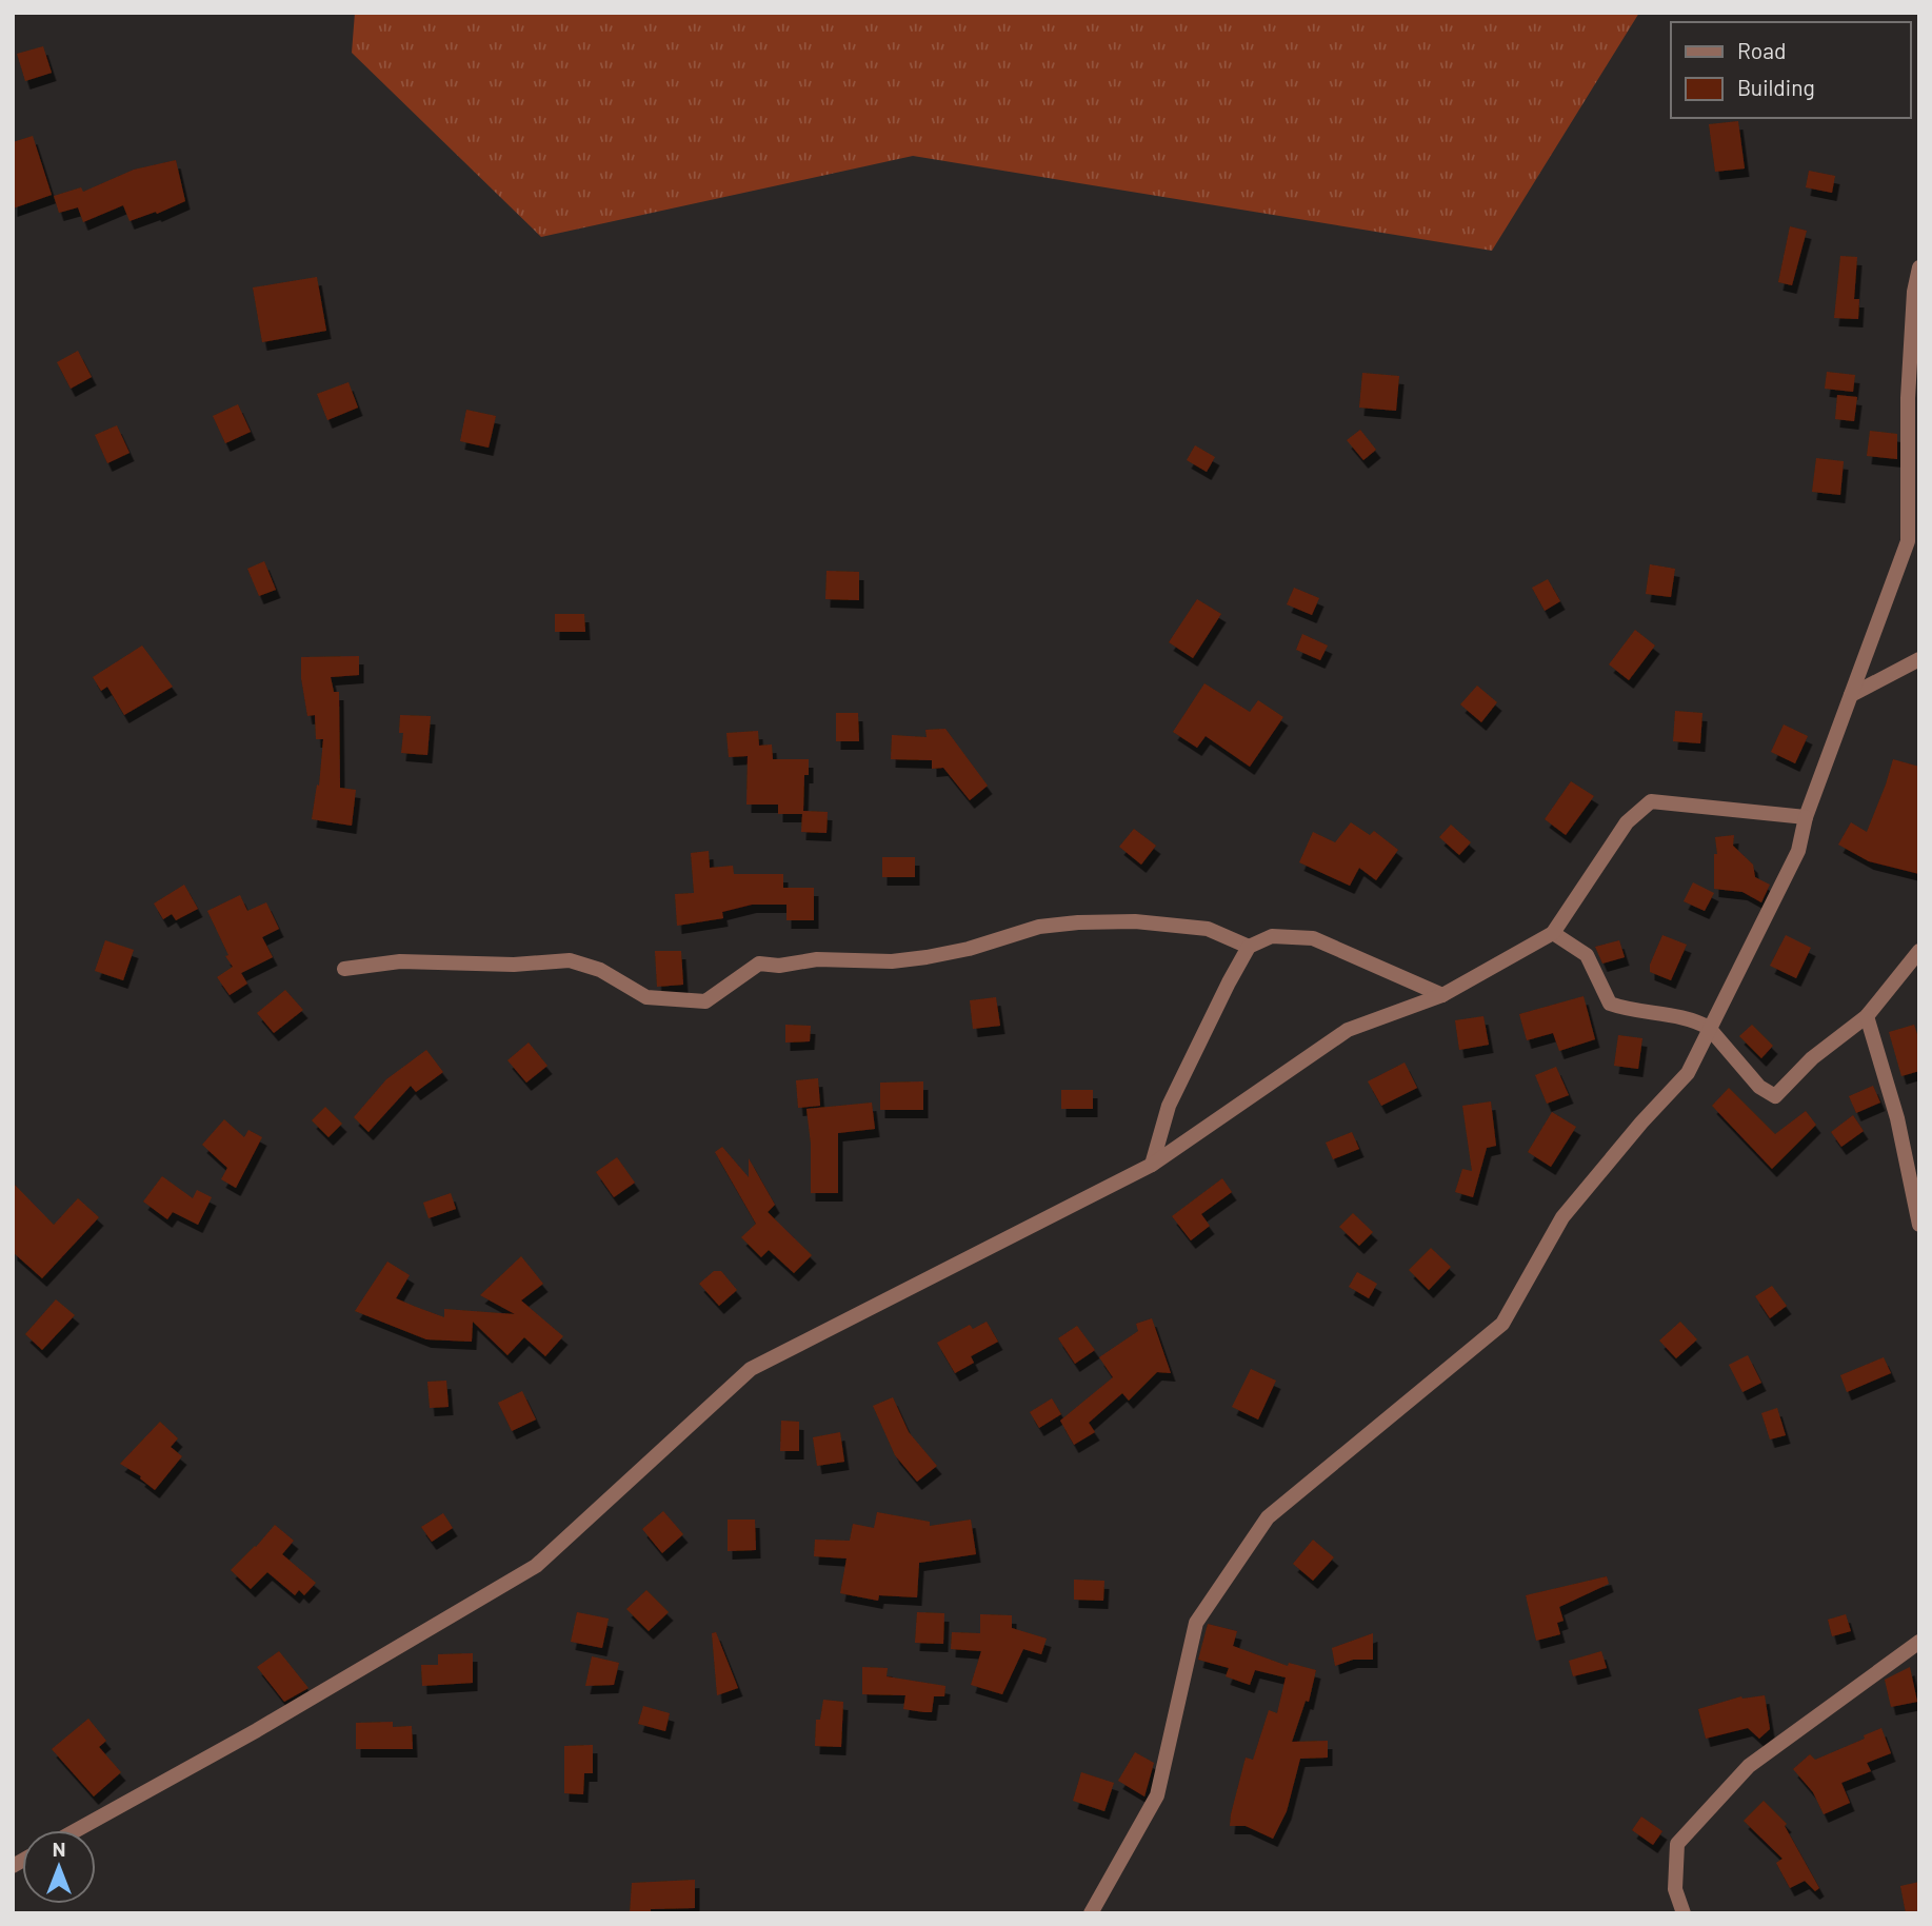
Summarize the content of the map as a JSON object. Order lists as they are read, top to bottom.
{
  "legend": ["Road", "Building"],
  "north": "top"
}
